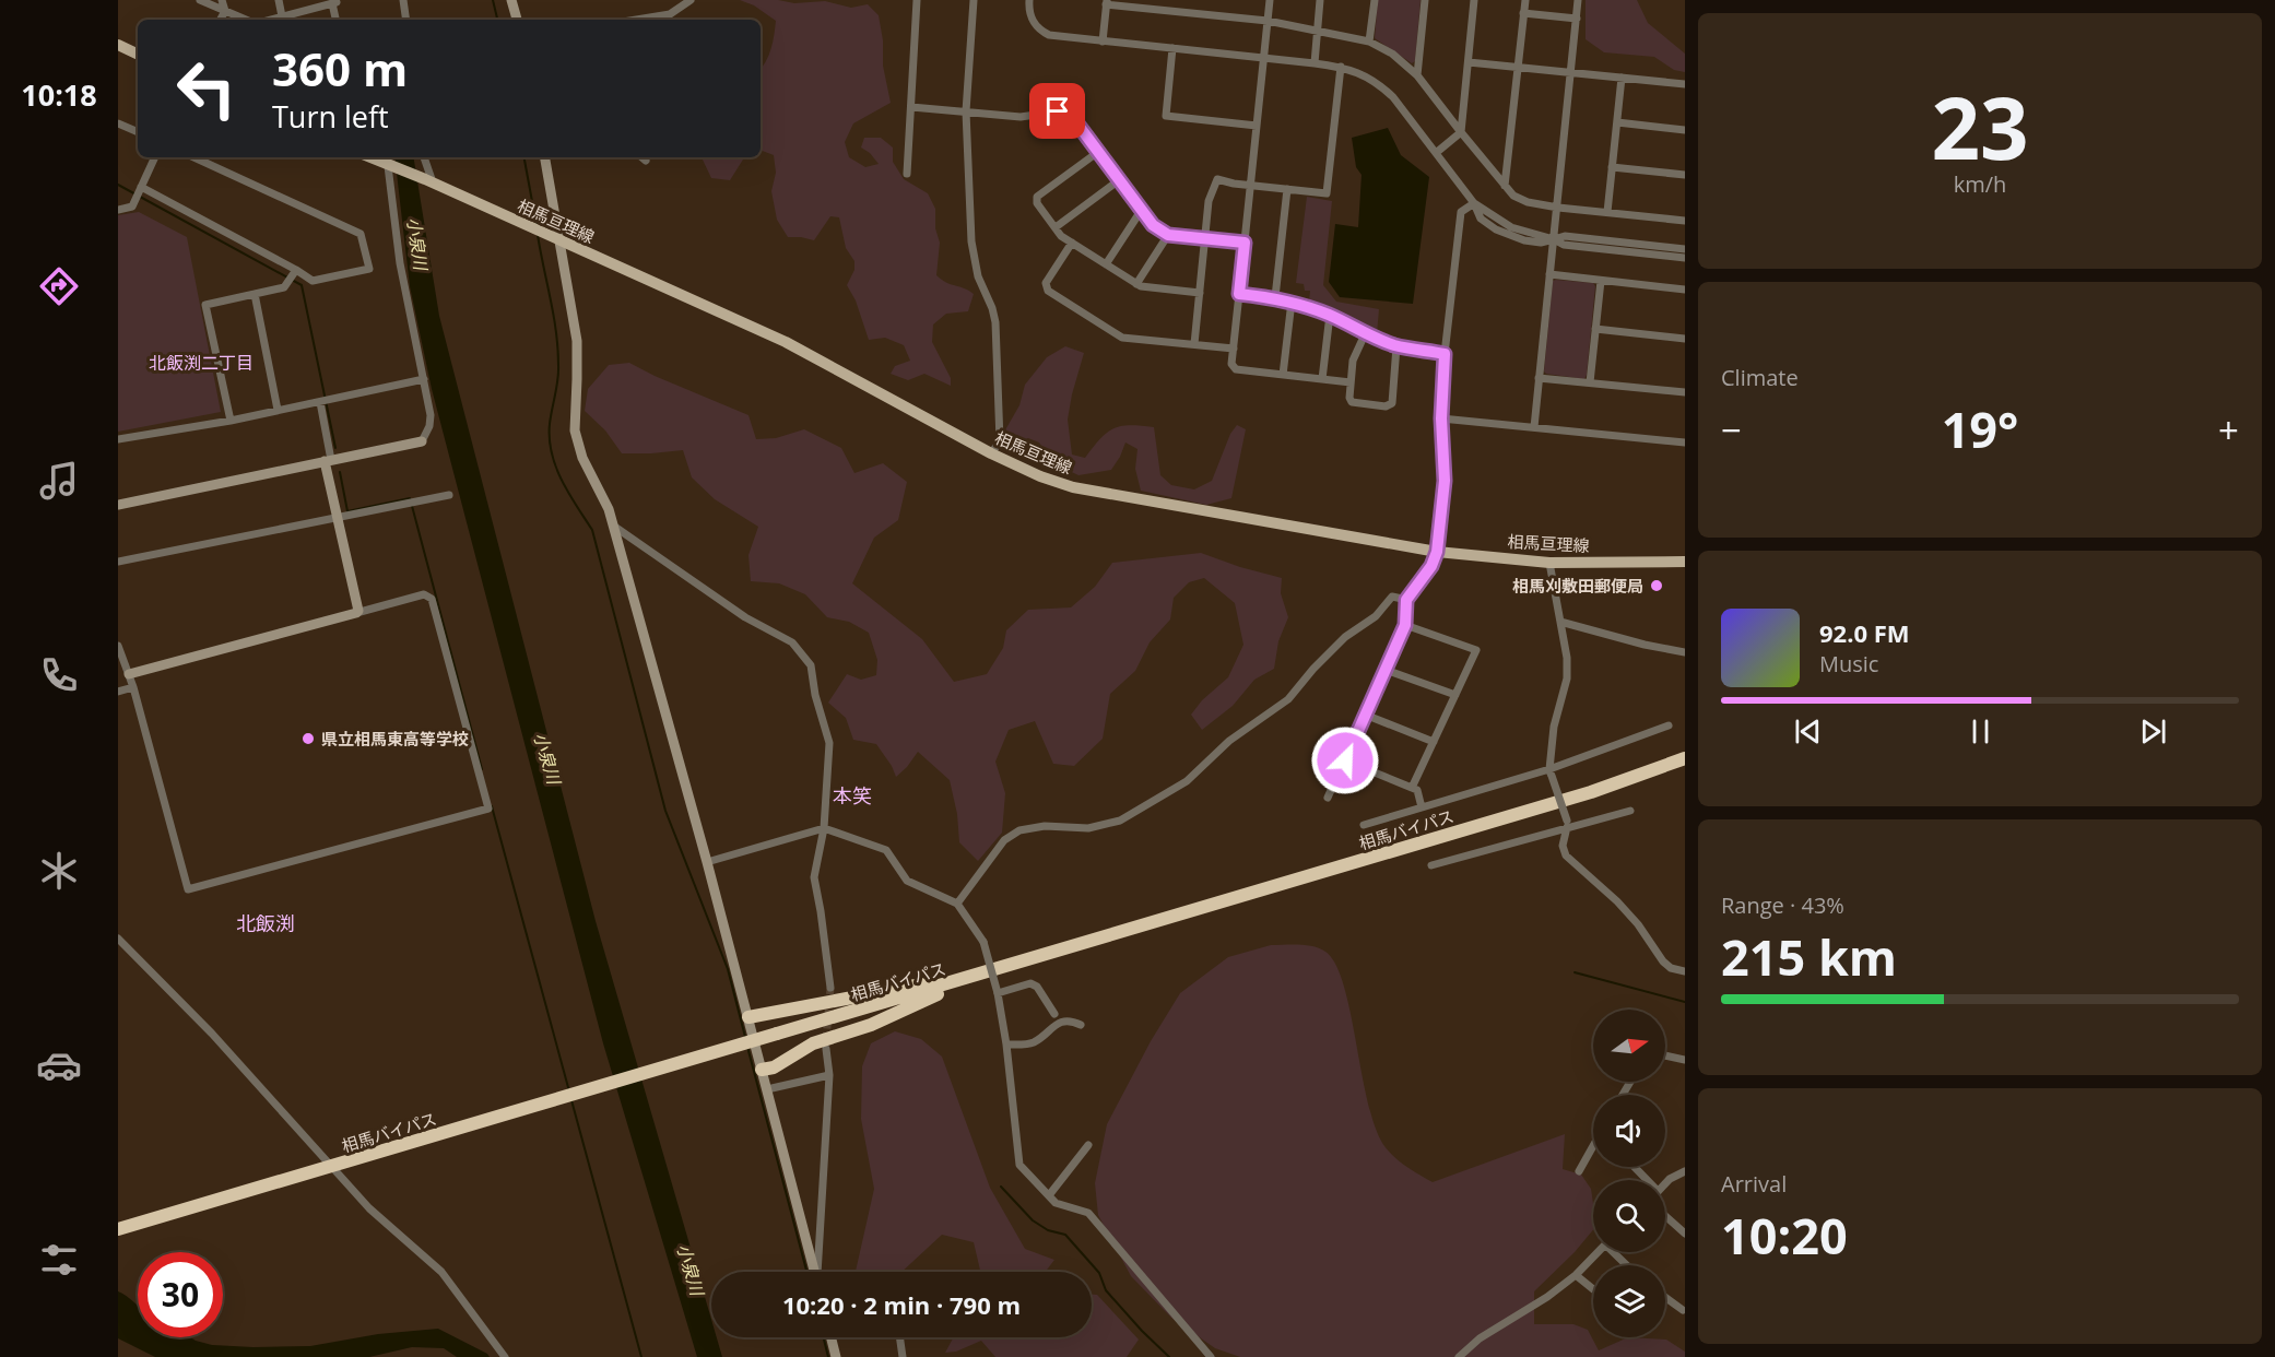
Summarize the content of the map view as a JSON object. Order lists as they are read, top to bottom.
{
  "streets": {
    "highway": ["相馬バイパス"],
    "main road": ["相馬亘理線"]
  },
  "districts": ["北飯渕二丁目", "本笑", "北飯渕"],
  "water": ["小泉川"],
  "places": ["相馬刈敷田郵便局", "県立相馬東高等学校"],
  "north": "right",
  "page": {
    "tabs": "10:18",
    "tile": [
      ["23", "km/h"],
      "Climate",
      ["Range · 43%", "215 km"],
      ["Arrival", "10:20"]
    ],
    "turn": ["360 m", "Turn left"],
    "heat": ["−", "19°", "+"],
    "song": ["92.0 FM", "Music"],
    "limit": "30",
    "trip": "10:20 · 2 min · 790 m"
  }
}
